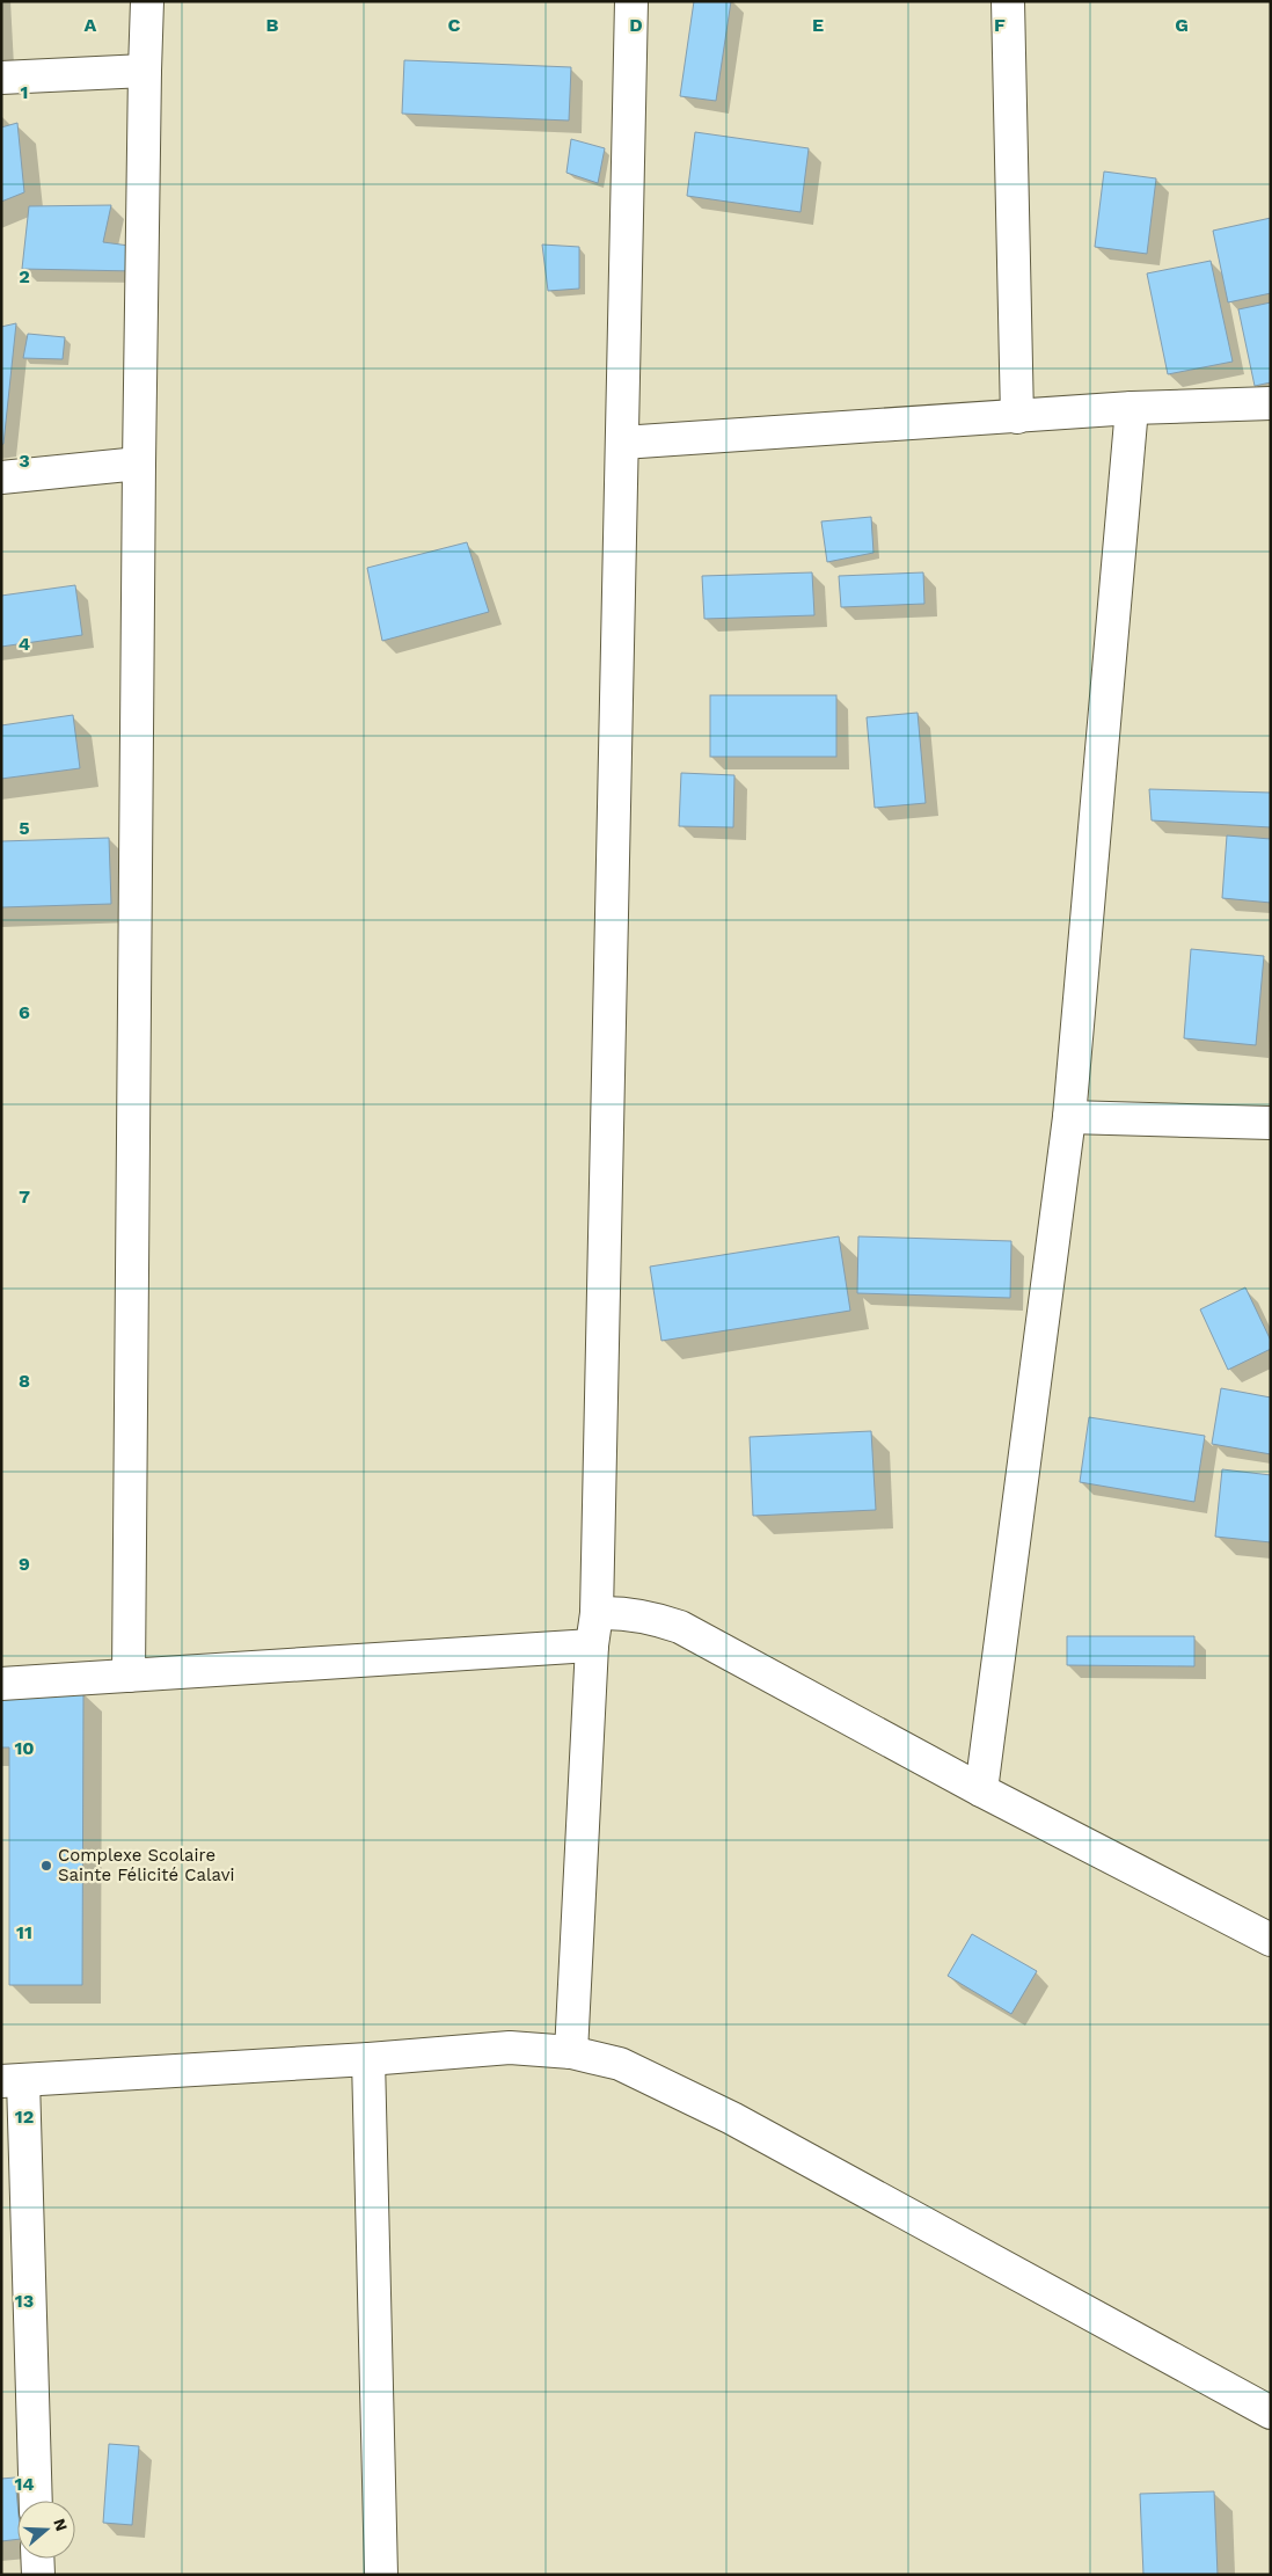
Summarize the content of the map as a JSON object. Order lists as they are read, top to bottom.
{
  "places": ["Complexe Scolaire Sainte Félicité Calavi"],
  "north": "right",
  "grid": {
    "columns": [
      "A",
      "B",
      "C",
      "D",
      "E",
      "F",
      "G"
    ],
    "rows": [
      "1",
      "2",
      "3",
      "4",
      "5",
      "6",
      "7",
      "8",
      "9",
      "10",
      "11",
      "12",
      "13",
      "14"
    ]
  }
}
